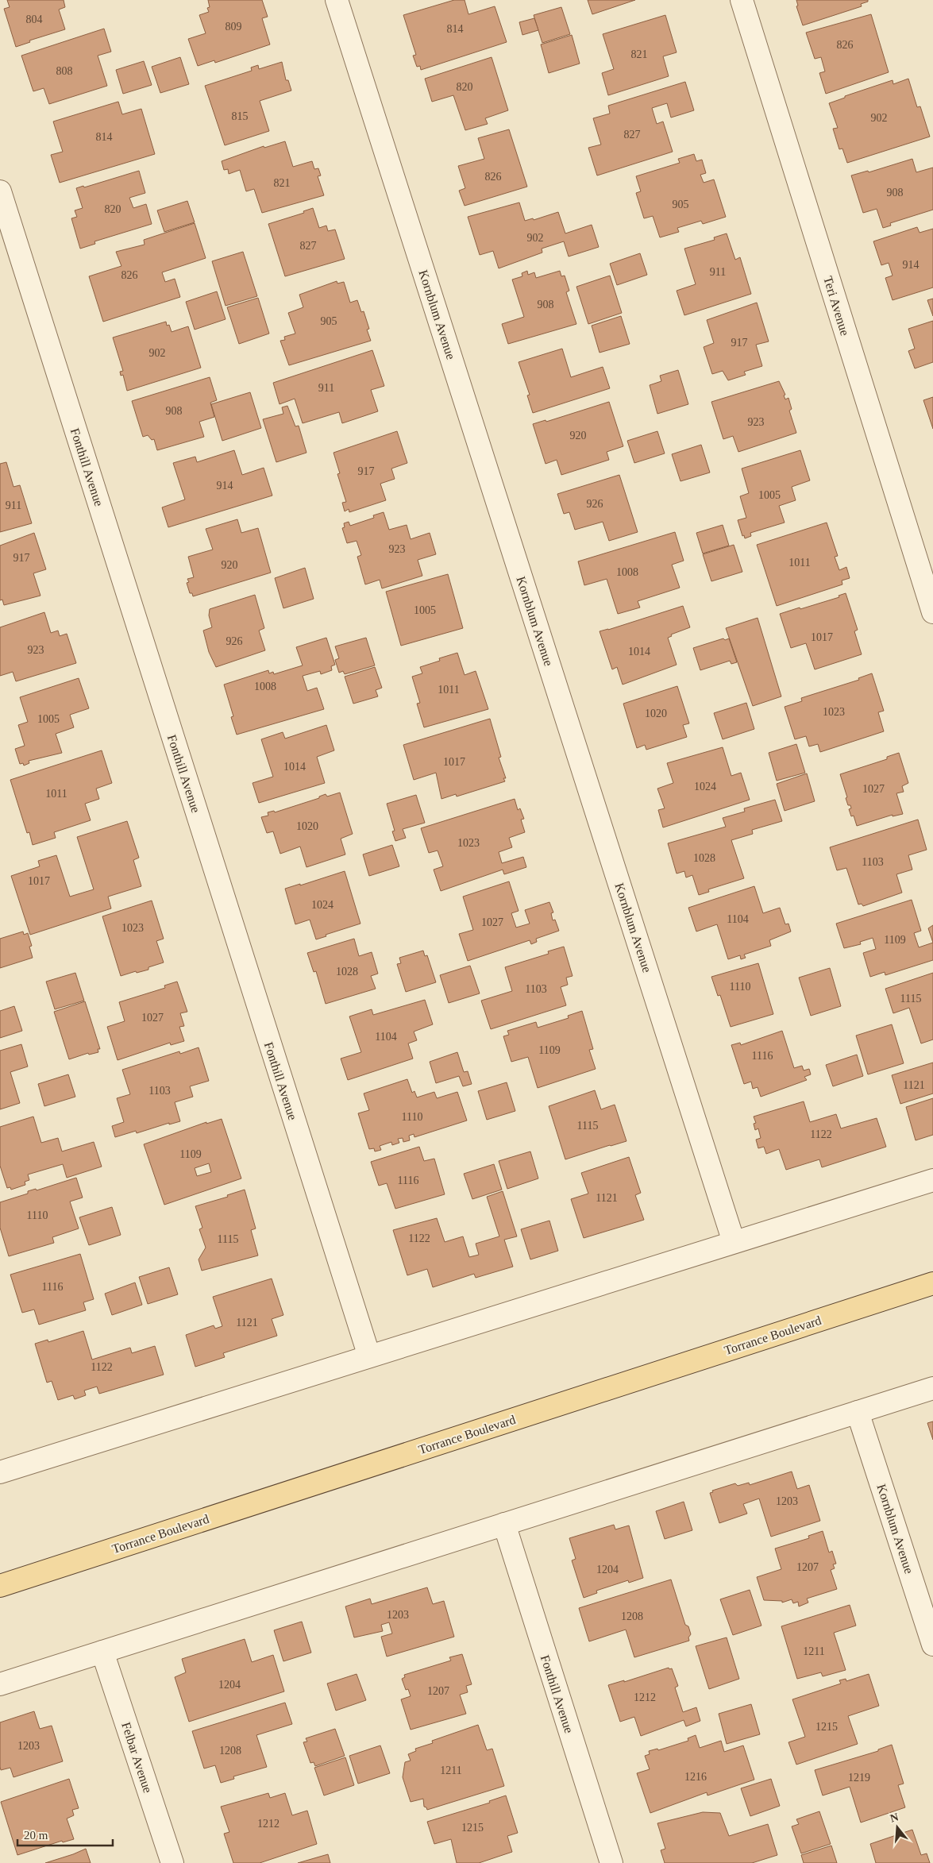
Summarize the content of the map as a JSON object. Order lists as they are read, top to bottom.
{
  "streets": {
    "main road": ["Torrance Boulevard"],
    "street": [
      "Teri Avenue",
      "Kornblum Avenue",
      "Fonthill Avenue",
      "Felbar Avenue"
    ]
  },
  "house_numbers": [
    "804",
    "809",
    "814",
    "826",
    "821",
    "808",
    "820",
    "815",
    "902",
    "827",
    "814",
    "826",
    "821",
    "908",
    "905",
    "820",
    "902",
    "827",
    "914",
    "911",
    "826",
    "908",
    "905",
    "917",
    "902",
    "911",
    "908",
    "923",
    "920",
    "917",
    "914",
    "1005",
    "926",
    "911",
    "923",
    "917",
    "1011",
    "920",
    "1008",
    "1005",
    "1017",
    "926",
    "923",
    "1014",
    "1008",
    "1011",
    "1023",
    "1020",
    "1005",
    "1017",
    "1014",
    "1024",
    "1027",
    "1011",
    "1020",
    "1023",
    "1028",
    "1103",
    "1017",
    "1024",
    "1104",
    "1027",
    "1023",
    "1109",
    "1028",
    "1110",
    "1103",
    "1115",
    "1027",
    "1104",
    "1109",
    "1116",
    "1121",
    "1103",
    "1110",
    "1115",
    "1122",
    "1109",
    "1116",
    "1121",
    "1110",
    "1122",
    "1115",
    "1116",
    "1121",
    "1122",
    "1203",
    "1207",
    "1204",
    "1203",
    "1208",
    "1211",
    "1204",
    "1207",
    "1212",
    "1215",
    "1203",
    "1208",
    "1211",
    "1216",
    "1219",
    "1212",
    "1215"
  ],
  "scale_bar": "20 m",
  "north": "top"
}
